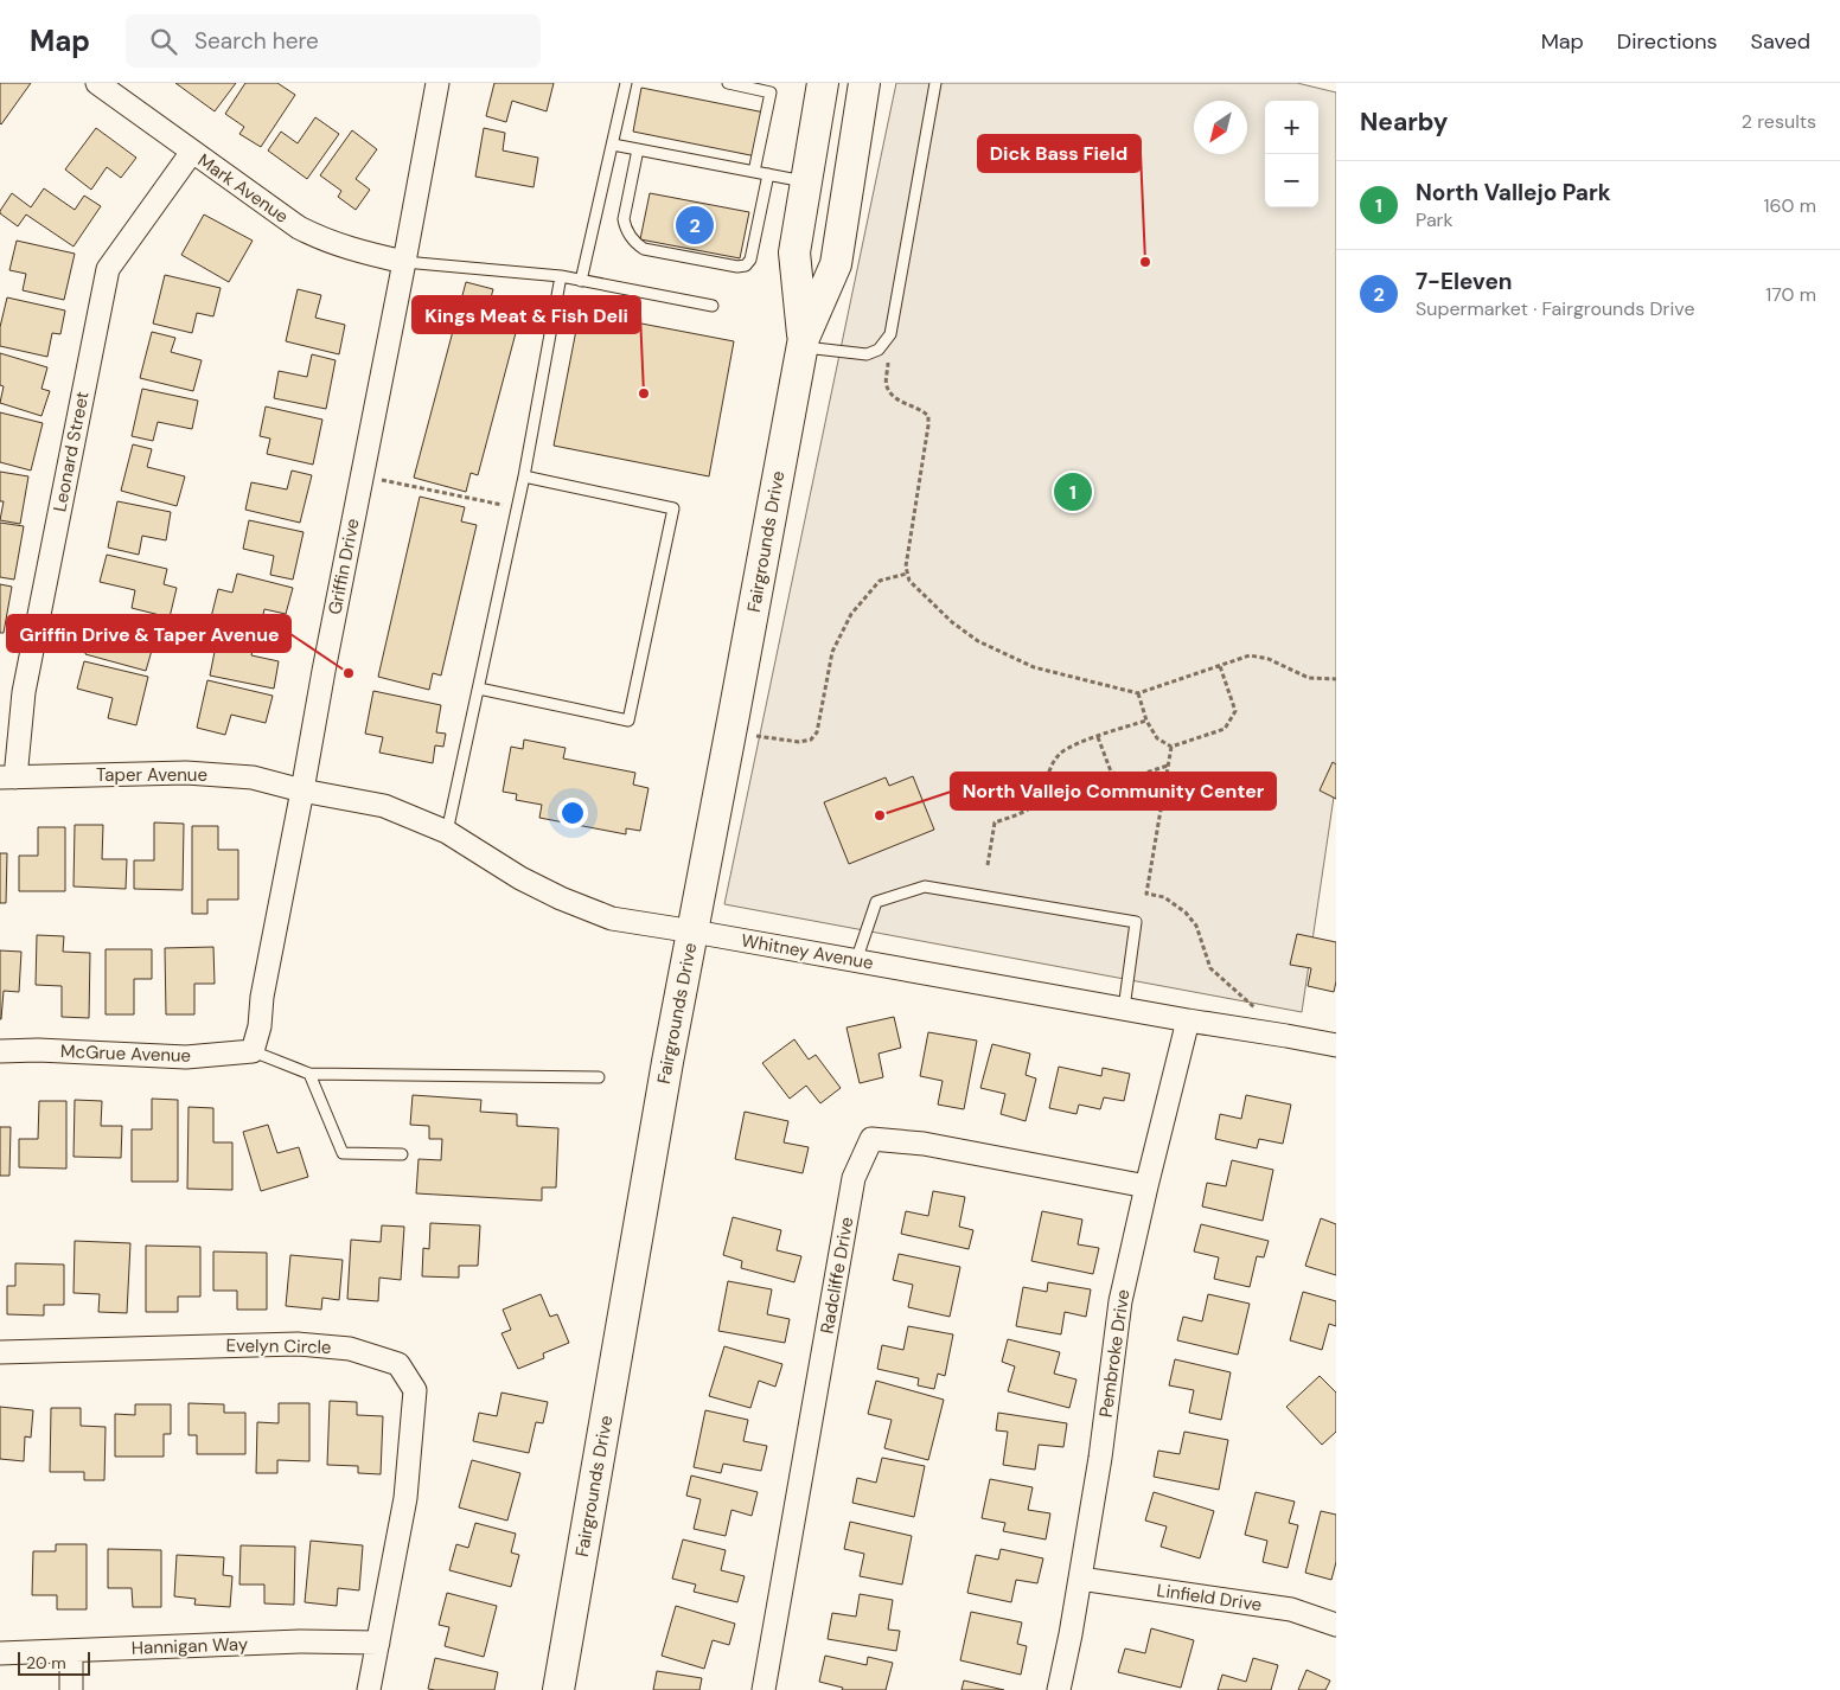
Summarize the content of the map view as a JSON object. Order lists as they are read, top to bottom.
{
  "streets": {
    "main road": ["Fairgrounds Drive"],
    "street": [
      "Mark Avenue",
      "Leonard Street",
      "Griffin Drive",
      "Taper Avenue",
      "Whitney Avenue",
      "McGrue Avenue",
      "Radcliffe Drive",
      "Evelyn Circle",
      "Pembroke Drive",
      "Linfield Drive",
      "Hannigan Way"
    ]
  },
  "crossings": [
    ["Mark Avenue", "Leonard Street"],
    ["Mark Avenue", "Griffin Drive"],
    ["Leonard Street", "Taper Avenue"],
    ["Fairgrounds Drive", "Whitney Avenue"],
    ["Griffin Drive", "Taper Avenue"],
    ["Griffin Drive", "Whitney Avenue"],
    ["Griffin Drive", "McGrue Avenue"],
    ["Taper Avenue", "Whitney Avenue"],
    ["Whitney Avenue", "Pembroke Drive"],
    ["Radcliffe Drive", "Pembroke Drive"],
    ["Evelyn Circle", "Hannigan Way"],
    ["Pembroke Drive", "Linfield Drive"]
  ],
  "places": [
    "Dick Bass Field",
    "Kings Meat & Fish Deli",
    "Griffin Drive & Taper Avenue",
    "North Vallejo Community Center"
  ],
  "scale_bar": "20 m",
  "north": "bottom left",
  "page": {
    "header": "Map",
    "search": "Search here",
    "nav": ["Map", "Directions", "Saved"],
    "heading": ["Nearby", "2 results"],
    "map_buttons": ["+", "−"],
    "list": [
      {
        "mark": "1",
        "name": "North Vallejo Park",
        "note": "Park",
        "value": "160 m"
      },
      {
        "mark": "2",
        "name": "7-Eleven",
        "note": "Supermarket · Fairgrounds Drive",
        "value": "170 m"
      }
    ],
    "pins": ["2", "1"],
    "scale": "20 m"
  }
}
